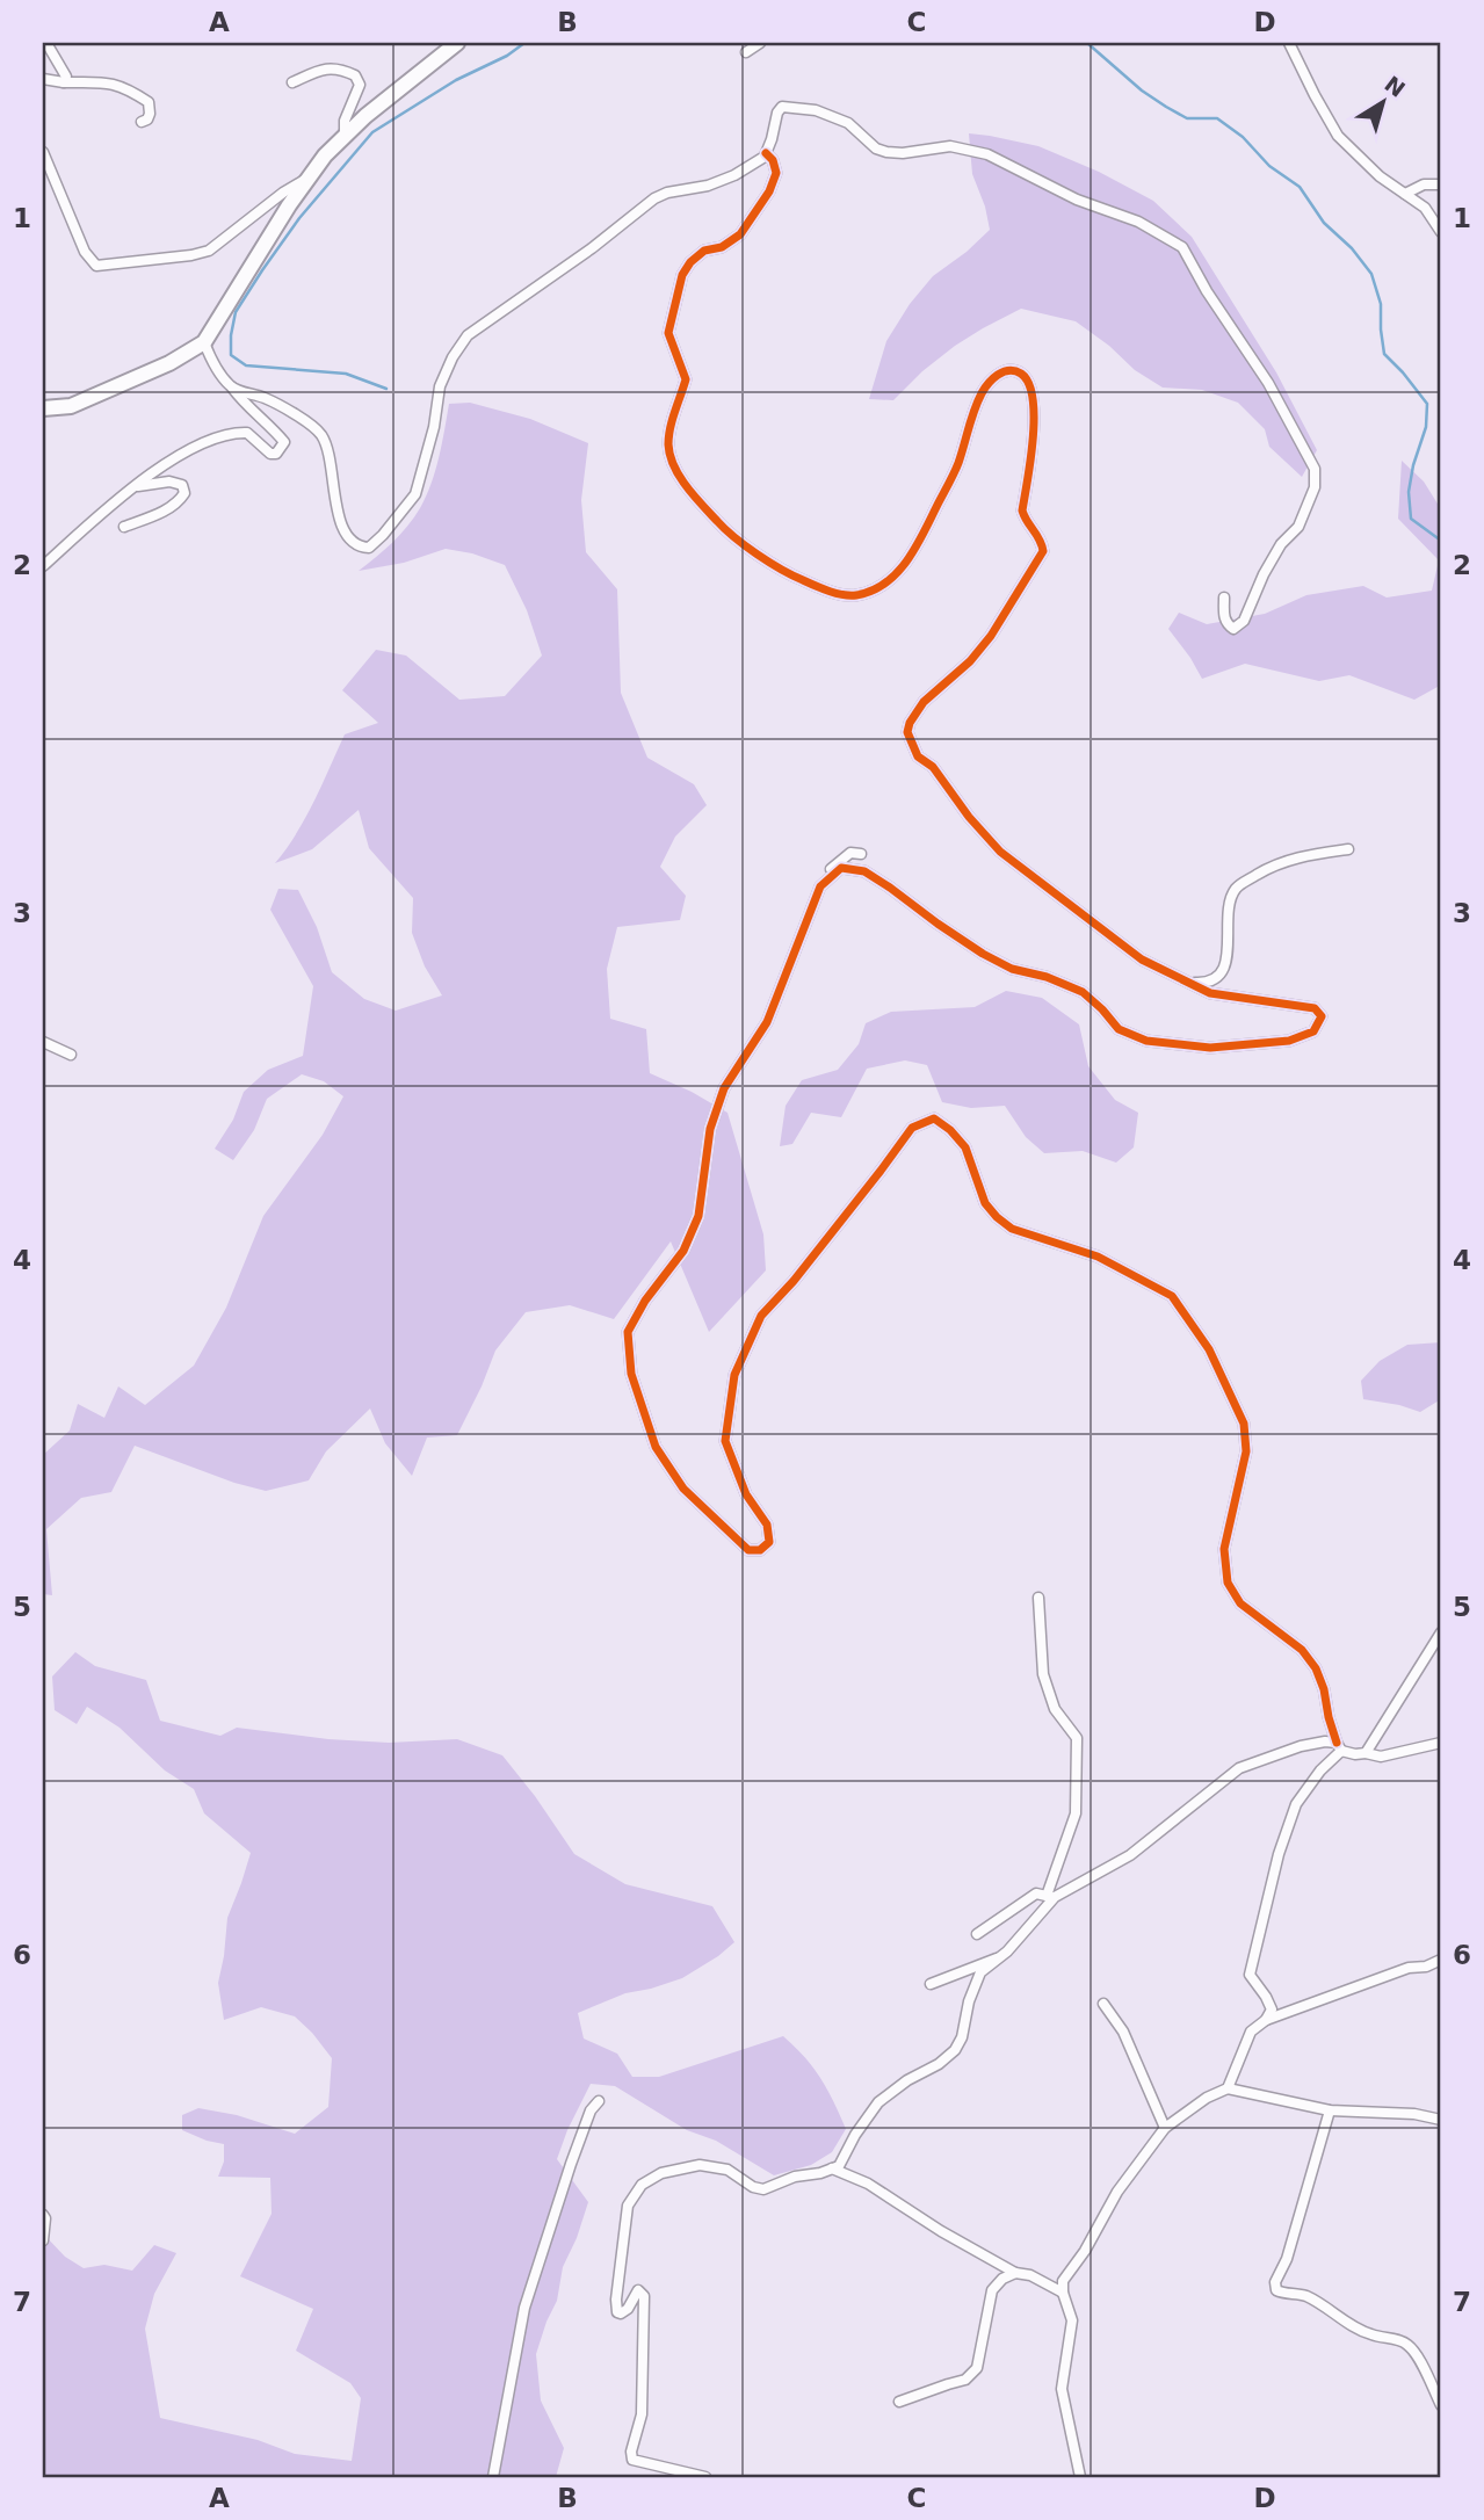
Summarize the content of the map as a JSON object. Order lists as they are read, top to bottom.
{
  "north": "top right",
  "grid": {
    "columns": [
      "A",
      "B",
      "C",
      "D"
    ],
    "rows": [
      "1",
      "2",
      "3",
      "4",
      "5",
      "6",
      "7"
    ]
  }
}
